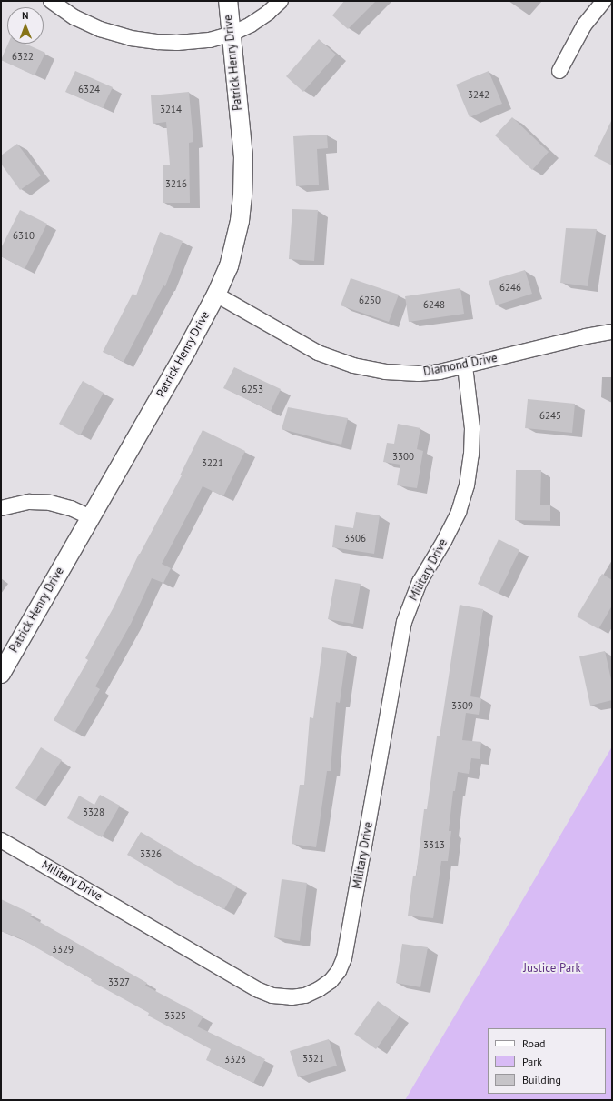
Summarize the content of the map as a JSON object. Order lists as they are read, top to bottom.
{
  "streets": {
    "street": ["Patrick Henry Drive", "Diamond Drive", "Military Drive"]
  },
  "crossings": [
    ["Patrick Henry Drive", "Diamond Drive"],
    ["Diamond Drive", "Military Drive"]
  ],
  "parks": ["Justice Park"],
  "house_numbers": [
    "6322",
    "6324",
    "3242",
    "3214",
    "3216",
    "6310",
    "6246",
    "6250",
    "6248",
    "6253",
    "6245",
    "3300",
    "3221",
    "3306",
    "3309",
    "3328",
    "3313",
    "3326",
    "3329",
    "3327",
    "3325",
    "3321",
    "3323"
  ],
  "legend": ["Road", "Park", "Building"],
  "north": "top"
}
